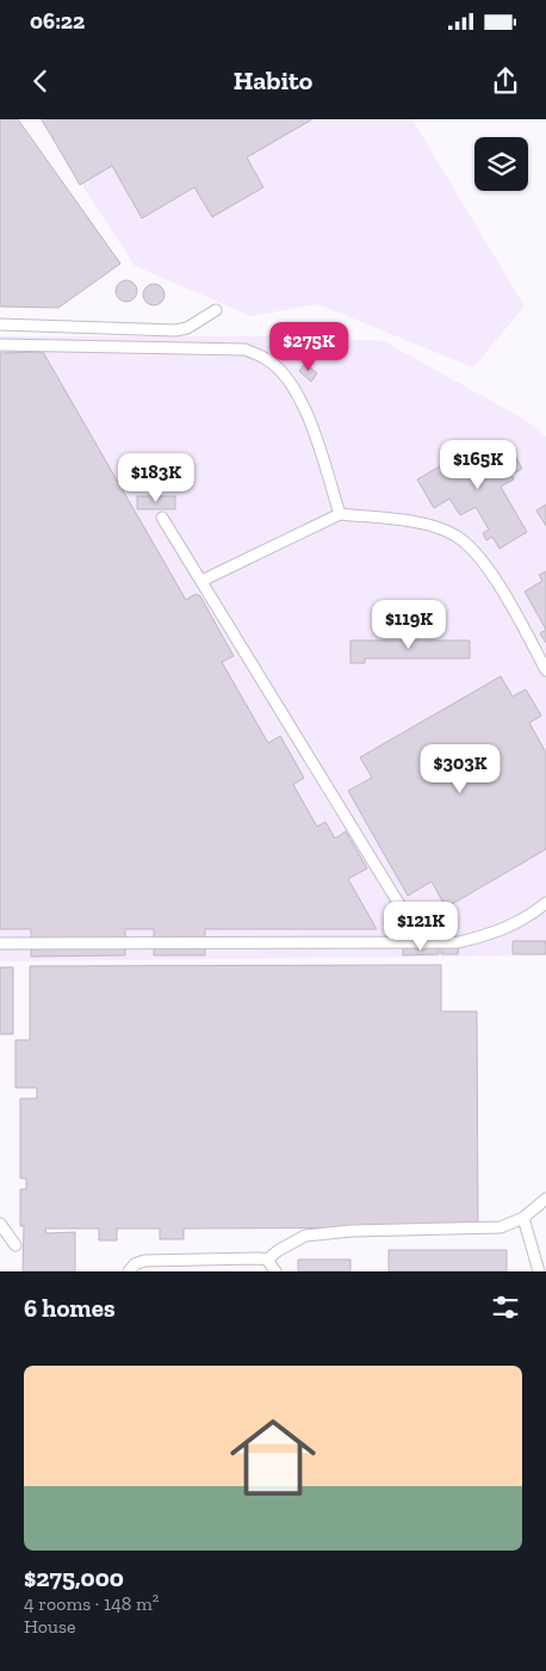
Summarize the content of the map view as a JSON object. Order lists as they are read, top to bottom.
{
  "page": {
    "status": "06:22",
    "header": "Habito",
    "price": [
      "$275K",
      "$165K",
      "$183K",
      "$119K",
      "$303K",
      "$121K"
    ],
    "heading": "6 homes",
    "list": [
      {
        "name": "$275,000",
        "note": "4 rooms · 148 m² · House"
      }
    ]
  }
}
